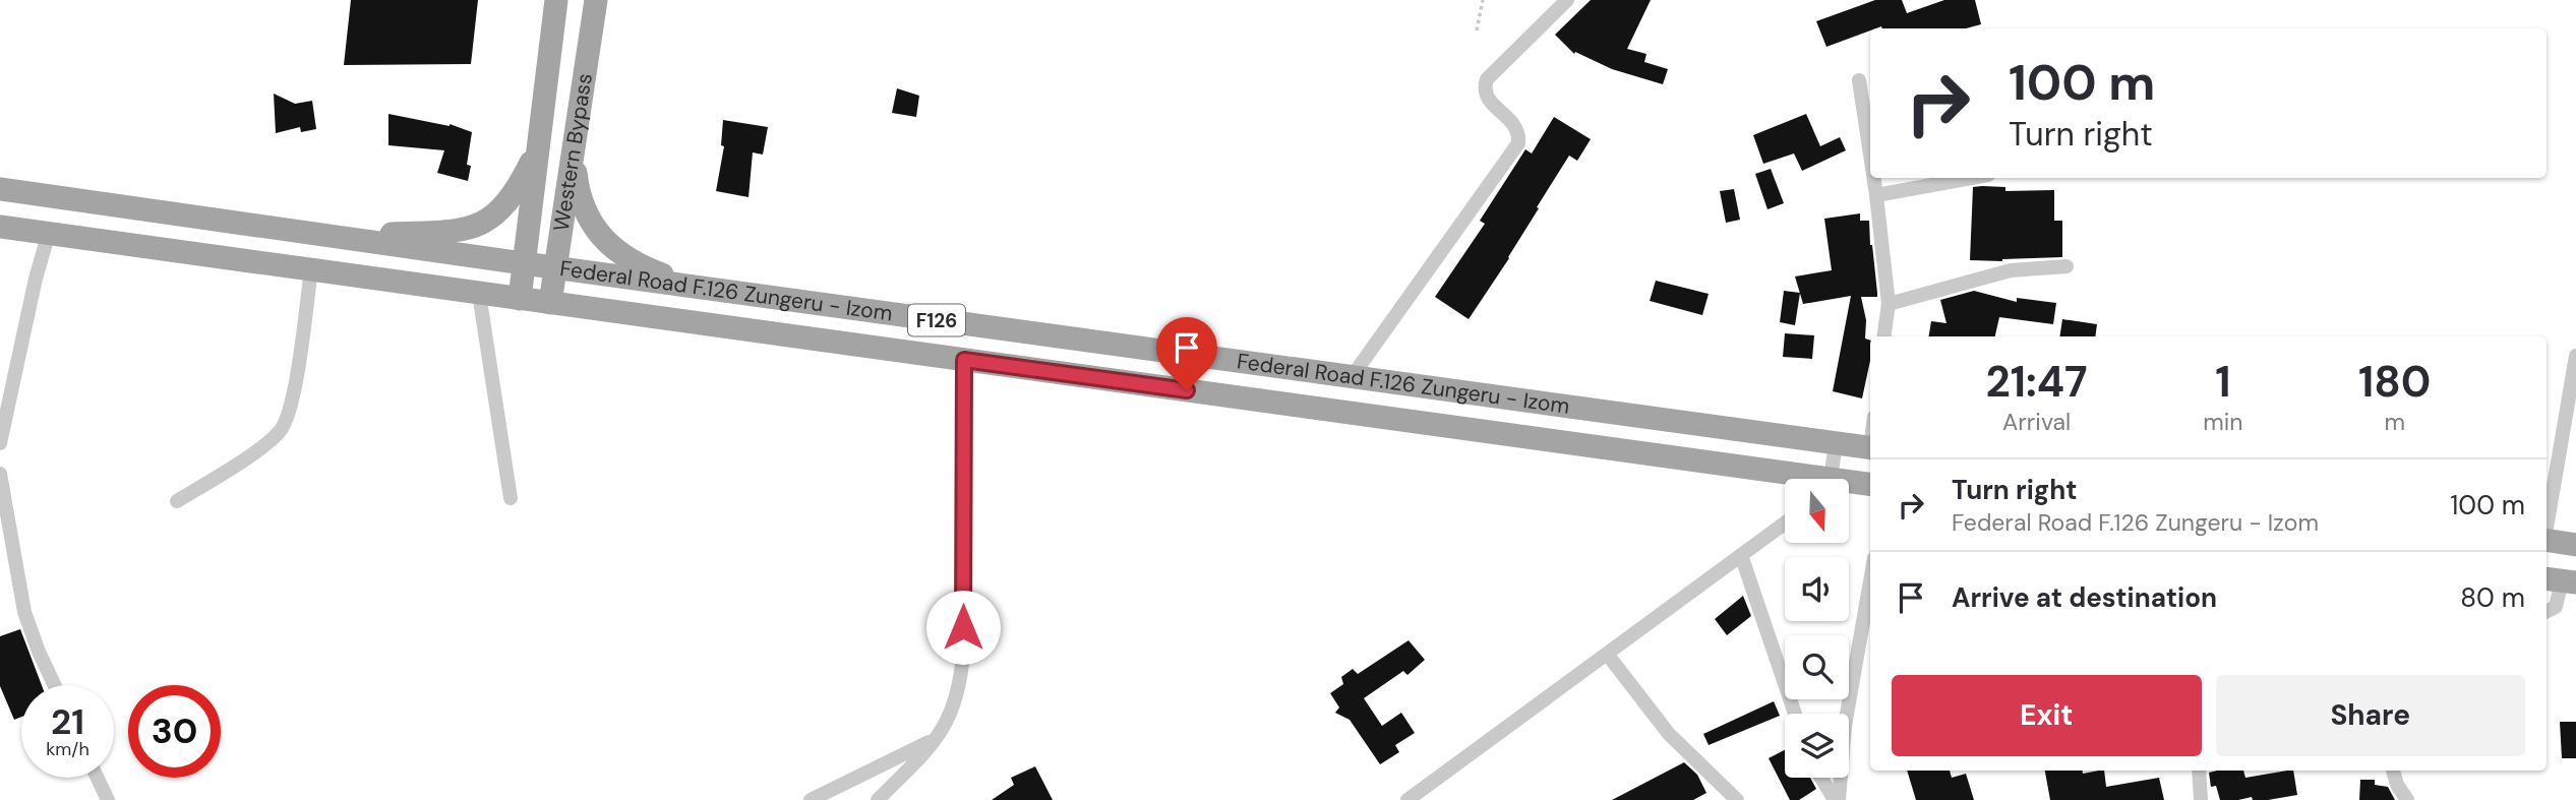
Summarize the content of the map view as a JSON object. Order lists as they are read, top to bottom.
{
  "streets": {
    "main road": ["Western Bypass", "Federal Road F.126 Zungeru - Izom", "F126"]
  },
  "crossings": [
    ["Western Bypass", "Federal Road F.126 Zungeru - Izom"]
  ],
  "north": "bottom",
  "page": {
    "turn": ["100 m", "Turn right"],
    "eta": [
      "21:47",
      "Arrival",
      "1",
      "min",
      "180",
      "m"
    ],
    "list": [
      {
        "name": "Turn right",
        "note": "Federal Road F.126 Zungeru - Izom",
        "value": "100 m"
      },
      {
        "name": "Arrive at destination",
        "value": "80 m"
      }
    ],
    "buttons": ["Exit", "Share"],
    "speed": "21 km/h",
    "limit": "30"
  }
}
